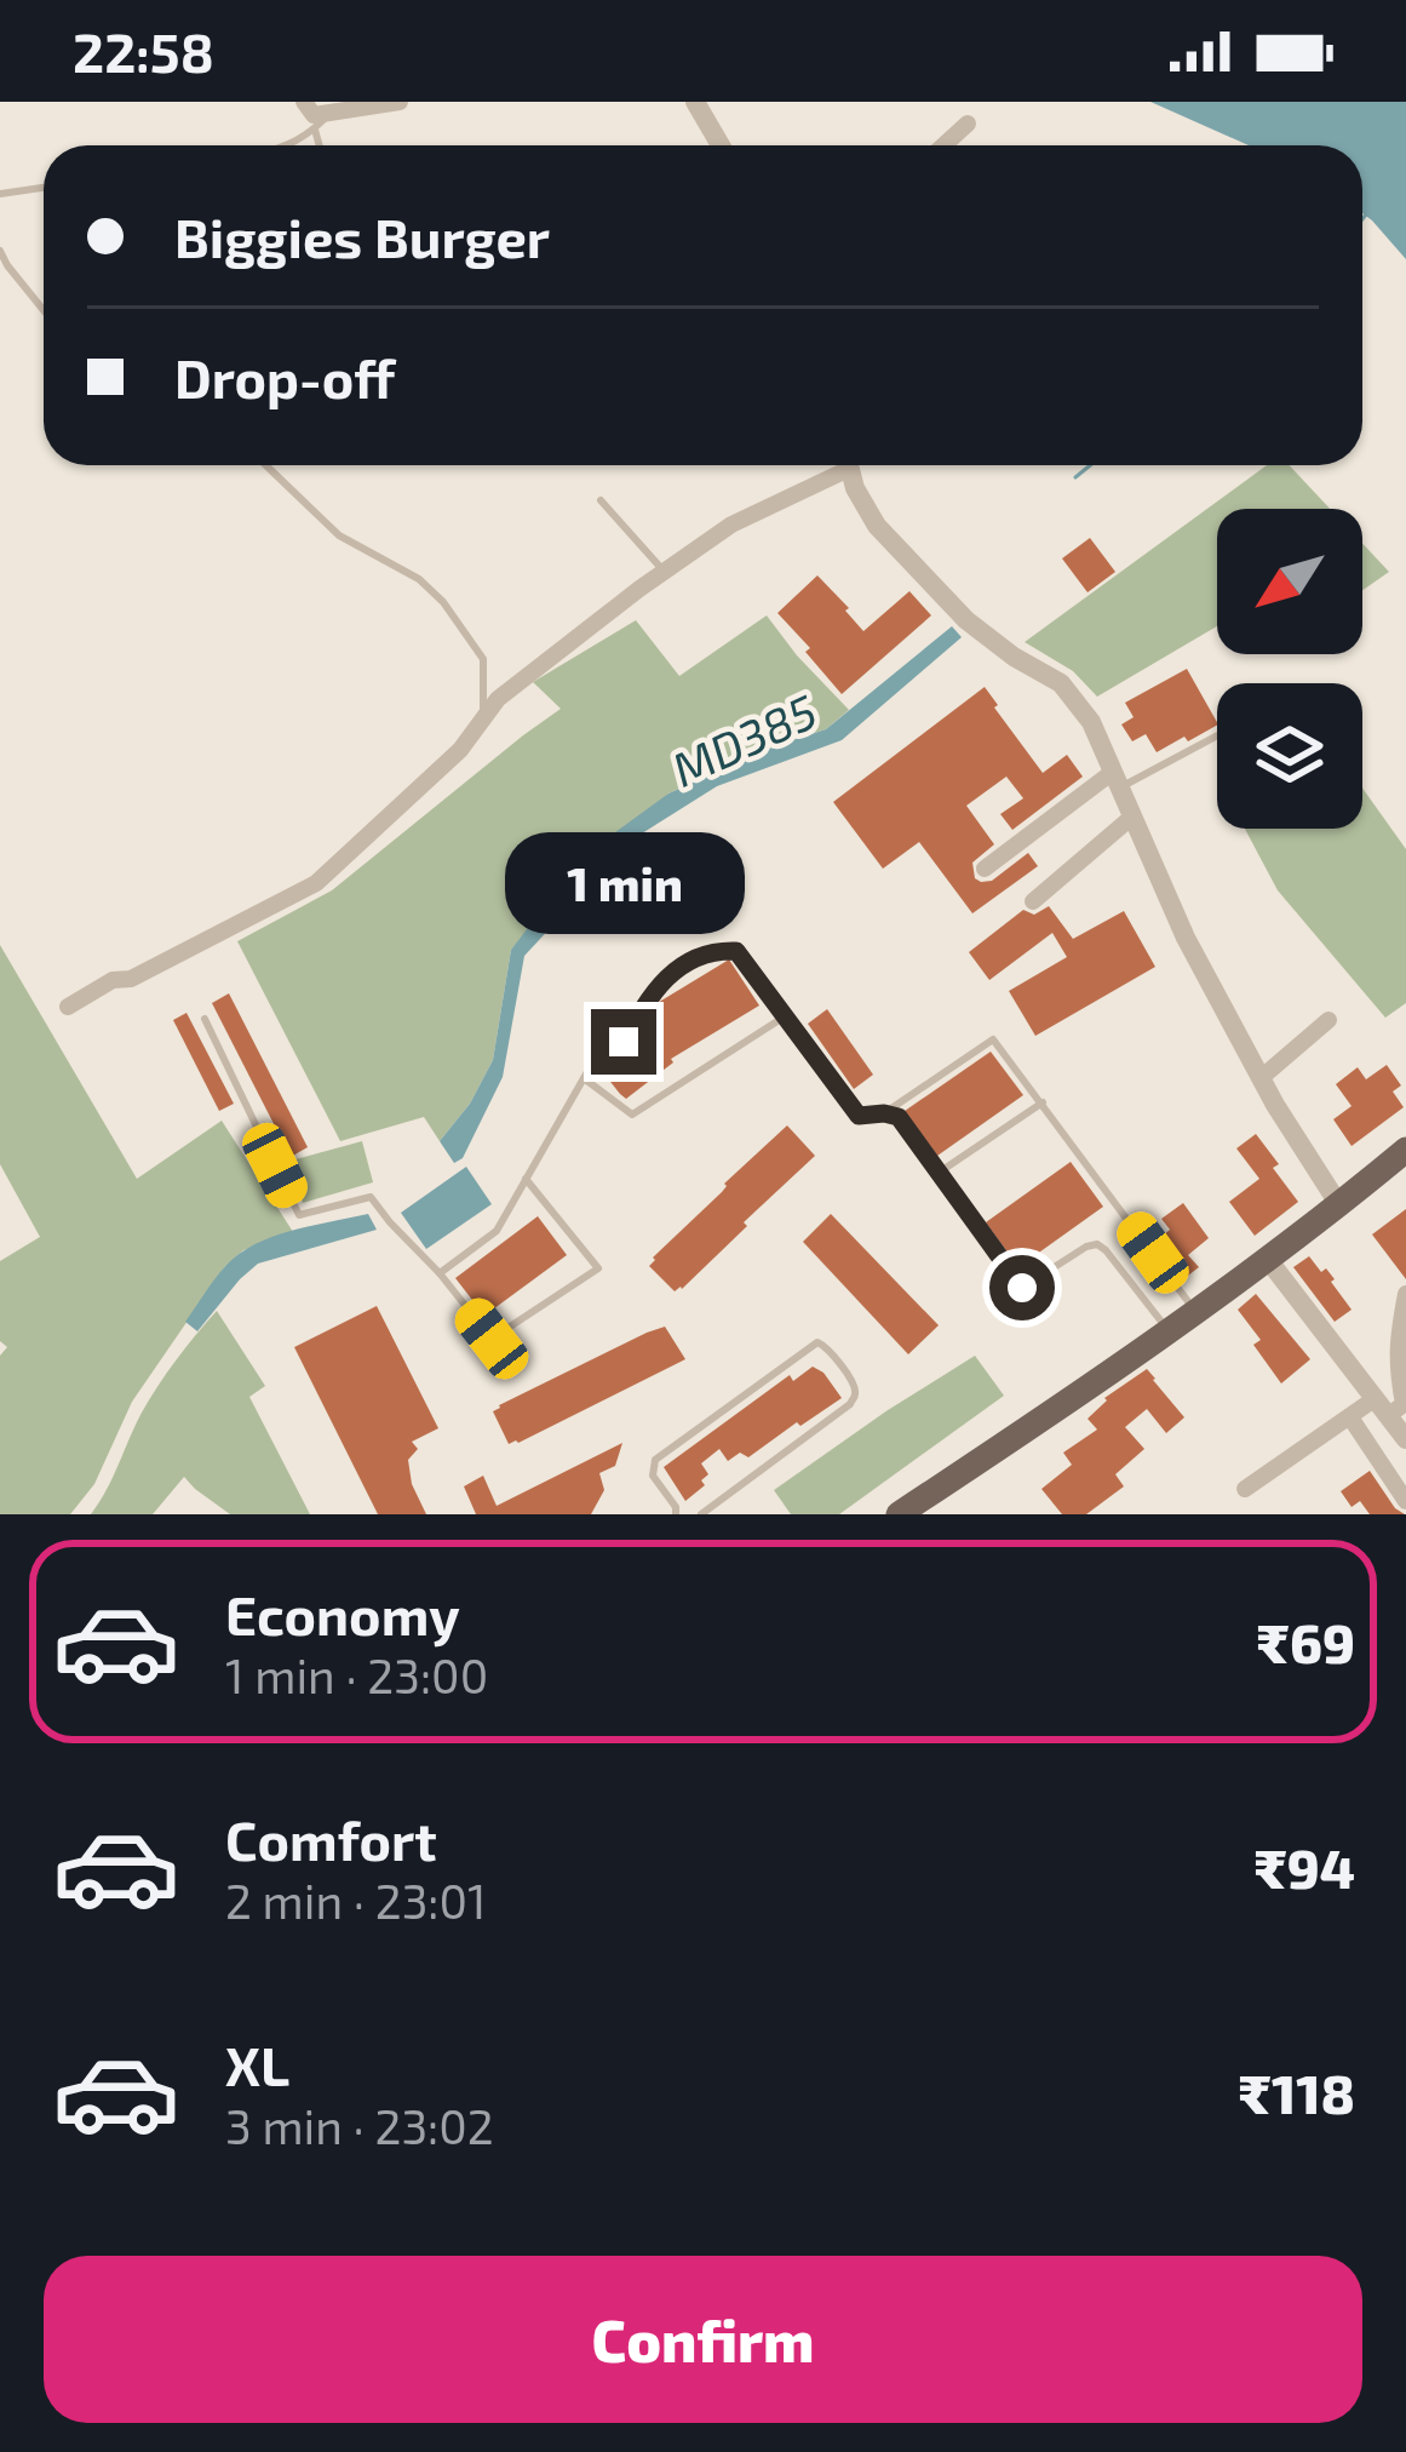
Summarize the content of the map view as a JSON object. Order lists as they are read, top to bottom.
{
  "water": ["MD385"],
  "north": "bottom left",
  "page": {
    "status": "22:58",
    "banner": ["Biggies Burger", "Drop-off"],
    "bubble": "1 min",
    "list": [
      {
        "name": "Economy",
        "note": "1 min · 23:00",
        "value": "₹69"
      },
      {
        "name": "Comfort",
        "note": "2 min · 23:01",
        "value": "₹94"
      },
      {
        "name": "XL",
        "note": "3 min · 23:02",
        "value": "₹118"
      }
    ],
    "buttons": "Confirm"
  }
}
